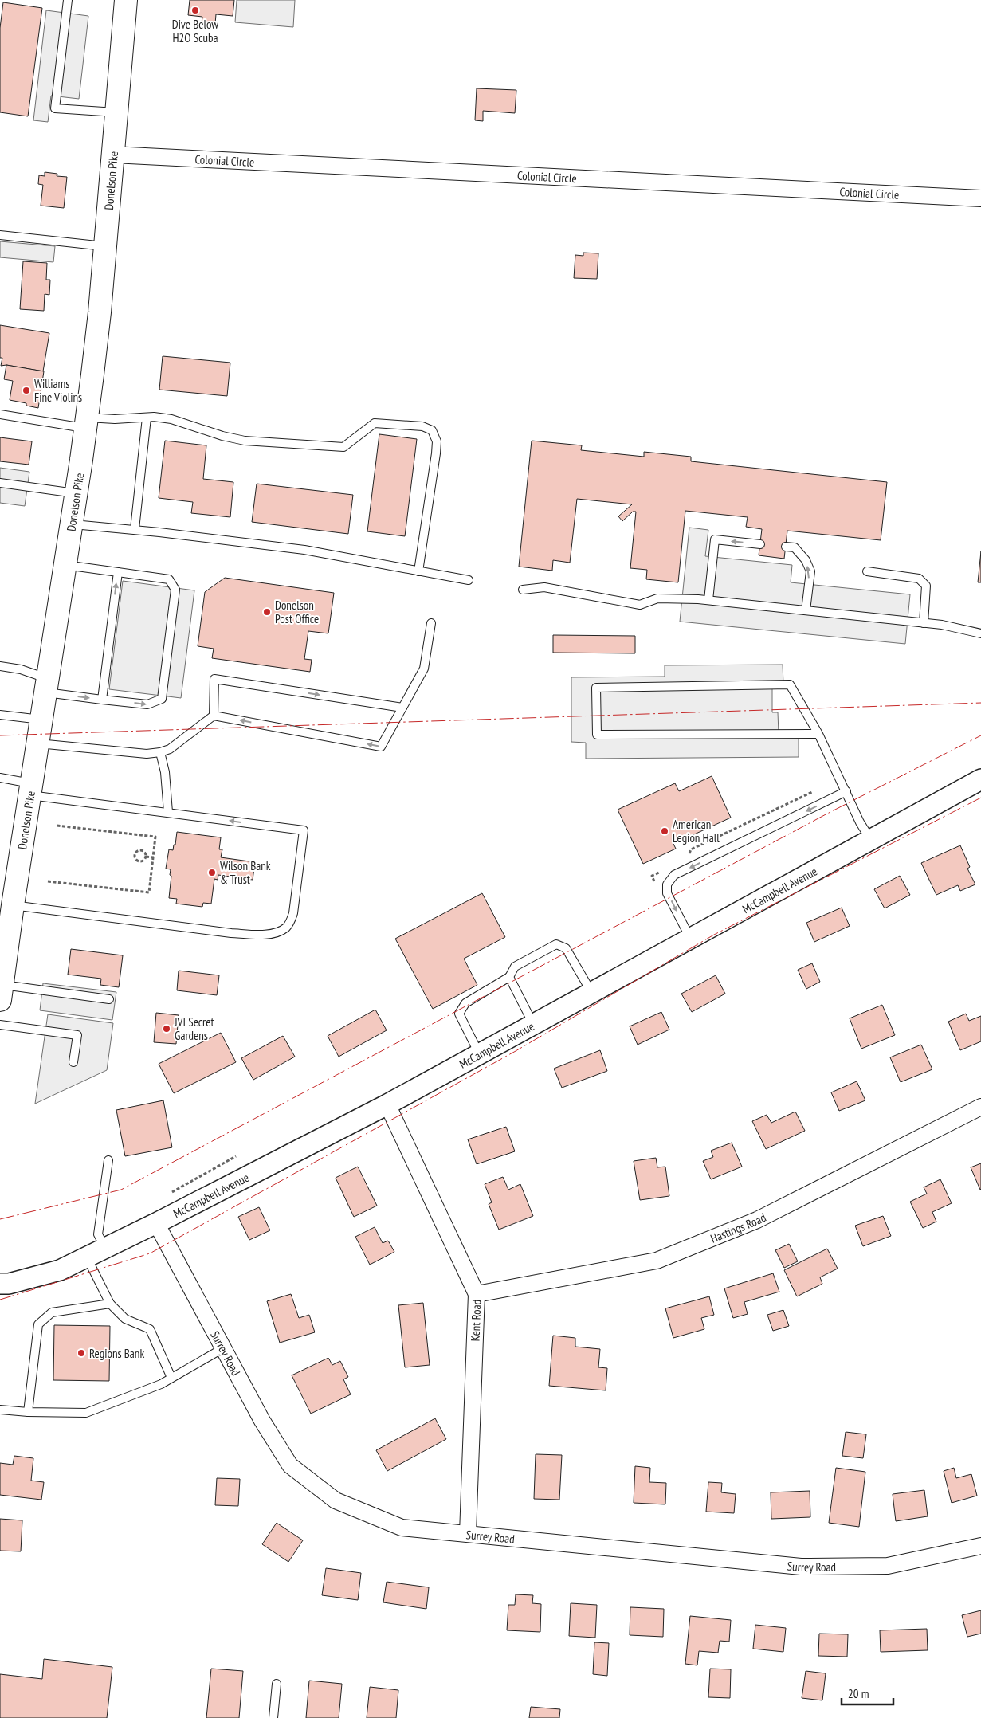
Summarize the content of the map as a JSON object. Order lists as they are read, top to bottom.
{
  "streets": {
    "main road": ["Donelson Pike"],
    "street": [
      "Colonial Circle",
      "McCampbell Avenue",
      "Hastings Road",
      "Kent Road",
      "Surrey Road"
    ]
  },
  "crossings": [
    ["Colonial Circle", "Donelson Pike"],
    ["McCampbell Avenue", "Kent Road"],
    ["McCampbell Avenue", "Surrey Road"],
    ["Hastings Road", "Kent Road"],
    ["Kent Road", "Surrey Road"]
  ],
  "places": [
    "Dive Below H2O Scuba",
    "Williams Fine Violins",
    "Donelson Post Office",
    "American Legion Hall",
    "Wilson Bank & Trust",
    "JVI Secret Gardens",
    "Regions Bank"
  ],
  "scale_bar": "20 m"
}
